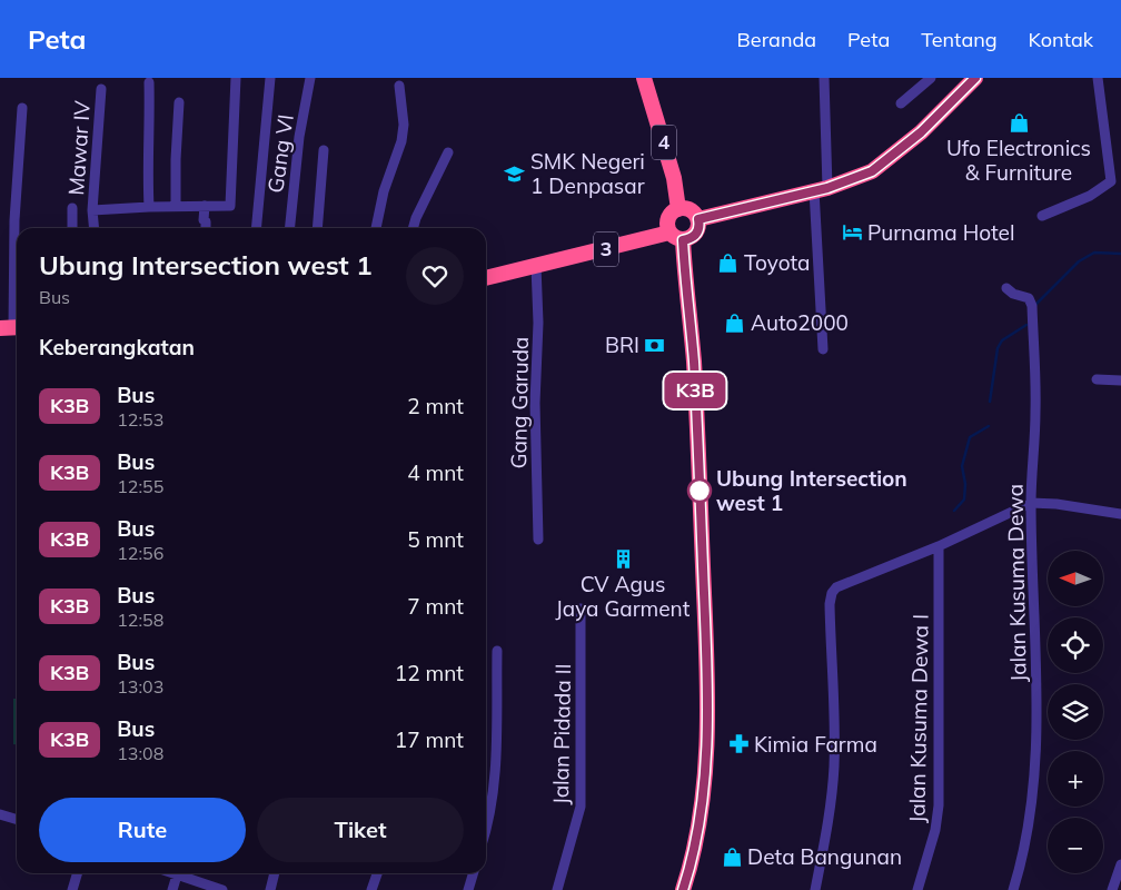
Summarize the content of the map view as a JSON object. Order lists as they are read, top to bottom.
{
  "streets": {
    "highway": ["4", "3"],
    "street": [
      "Mawar IV",
      "Gang VI",
      "Gang Garuda",
      "Jalan Kusuma Dewa",
      "Jalan Kusuma Dewa I",
      "Jalan Pidada II"
    ]
  },
  "crossings": [
    ["4", "3"],
    ["3", "Gang Garuda"]
  ],
  "places": {
    "shop": [
      "Ufo Electronics & Furniture",
      "Toyota",
      "Auto2000",
      "Deta Bangunan"
    ],
    "school or university": ["SMK Negeri 1 Denpasar"],
    "hotel": ["Purnama Hotel"],
    "bank": ["BRI"],
    "other": ["Ubung Intersection west 1"],
    "building": ["CV Agus Jaya Garment"],
    "pharmacy": ["Kimia Farma"]
  },
  "lines": ["bus line K3B"],
  "north": "left",
  "page": {
    "header": "Peta",
    "nav": [
      "Beranda",
      "Peta",
      "Tentang",
      "Kontak"
    ],
    "on_map": "K3B",
    "heading": [
      ["Ubung Intersection west 1", "Bus"],
      "Keberangkatan"
    ],
    "list": [
      {
        "mark": "K3B",
        "name": "Bus",
        "note": "12:53",
        "value": "2 mnt"
      },
      {
        "mark": "K3B",
        "name": "Bus",
        "note": "12:55",
        "value": "4 mnt"
      },
      {
        "mark": "K3B",
        "name": "Bus",
        "note": "12:56",
        "value": "5 mnt"
      },
      {
        "mark": "K3B",
        "name": "Bus",
        "note": "12:58",
        "value": "7 mnt"
      },
      {
        "mark": "K3B",
        "name": "Bus",
        "note": "13:03",
        "value": "12 mnt"
      },
      {
        "mark": "K3B",
        "name": "Bus",
        "note": "13:08",
        "value": "17 mnt"
      }
    ],
    "map_buttons": ["+", "−"],
    "buttons": ["Rute", "Tiket"]
  }
}
